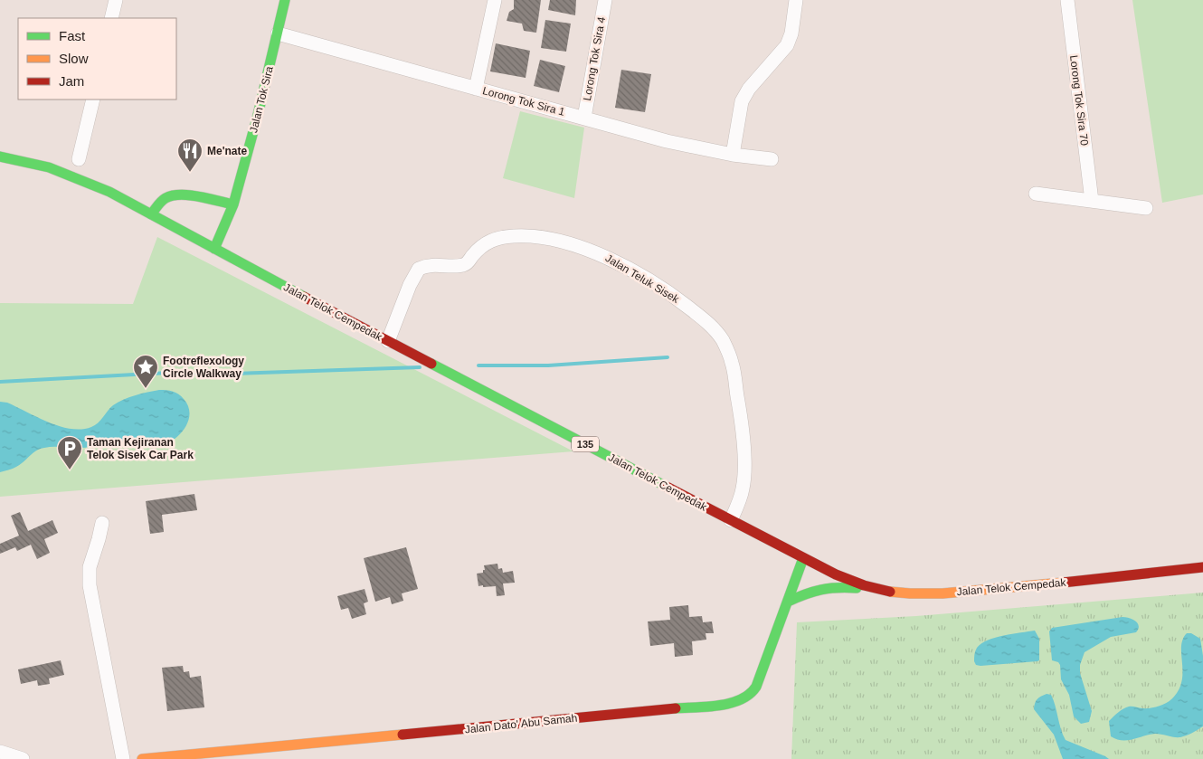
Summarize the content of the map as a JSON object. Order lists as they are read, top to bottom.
{
  "streets": {
    "main road": [
      "Jalan Tok Sira",
      "Jalan Telok Cempedak",
      "135",
      "Jalan Dato' Abu Samah"
    ],
    "street": [
      "Lorong Tok Sira 4",
      "Lorong Tok Sira 70",
      "Lorong Tok Sira 1",
      "Jalan Teluk Sisek"
    ]
  },
  "crossings": [
    ["Lorong Tok Sira 4", "Lorong Tok Sira 1"],
    ["Jalan Tok Sira", "Lorong Tok Sira 1"],
    ["Jalan Tok Sira", "Jalan Telok Cempedak"],
    ["Jalan Teluk Sisek", "Jalan Telok Cempedak"],
    ["Jalan Telok Cempedak", "Jalan Dato' Abu Samah"]
  ],
  "places": {
    "restaurant": ["Me'nate"],
    "place": ["Footreflexology Circle Walkway"],
    "parking": ["Taman Kejiranan Telok Sisek Car Park"]
  },
  "legend": ["Fast", "Slow", "Jam"]
}
